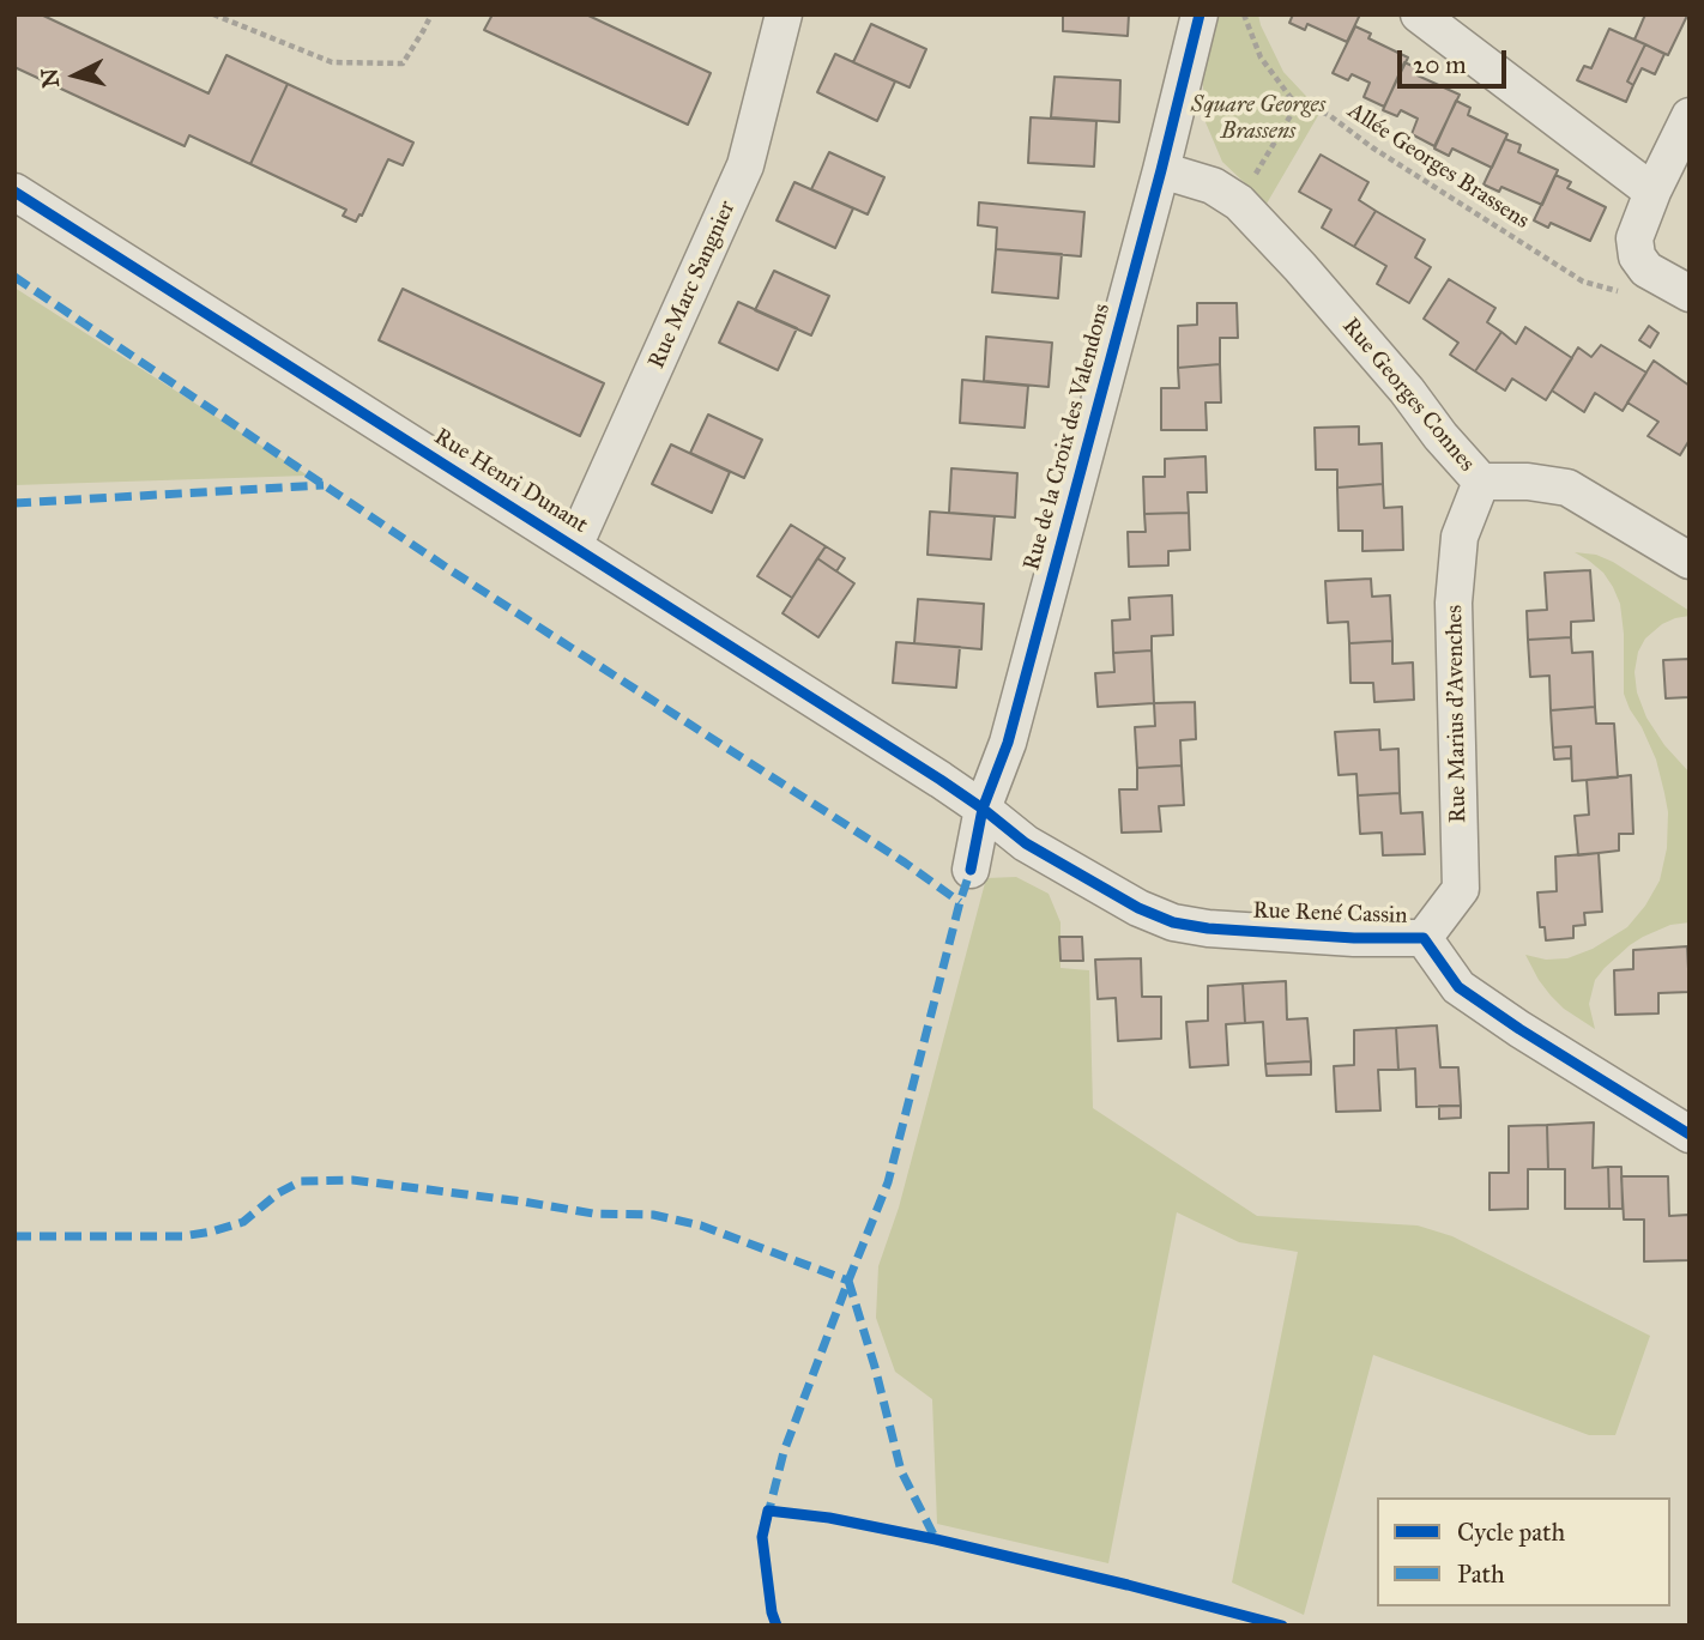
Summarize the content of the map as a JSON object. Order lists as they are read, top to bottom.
{
  "streets": {
    "street": [
      "Rue Marc Sangnier",
      "Rue Georges Connes",
      "Rue de la Croix des Valendons",
      "Rue Henri Dunant",
      "Rue Marius d'Avenches",
      "Rue René Cassin"
    ],
    "path": ["Allée Georges Brassens"]
  },
  "crossings": [
    ["Rue Marc Sangnier", "Rue Henri Dunant"],
    ["Rue Georges Connes", "Rue de la Croix des Valendons"],
    ["Rue Georges Connes", "Rue Marius d'Avenches"],
    ["Rue de la Croix des Valendons", "Rue Henri Dunant"],
    ["Rue de la Croix des Valendons", "Rue René Cassin"],
    ["Rue Henri Dunant", "Rue René Cassin"],
    ["Rue Marius d'Avenches", "Rue René Cassin"]
  ],
  "parks": ["Square Georges Brassens"],
  "legend": ["Cycle path", "Path"],
  "scale_bar": "20 m",
  "north": "left"
}
